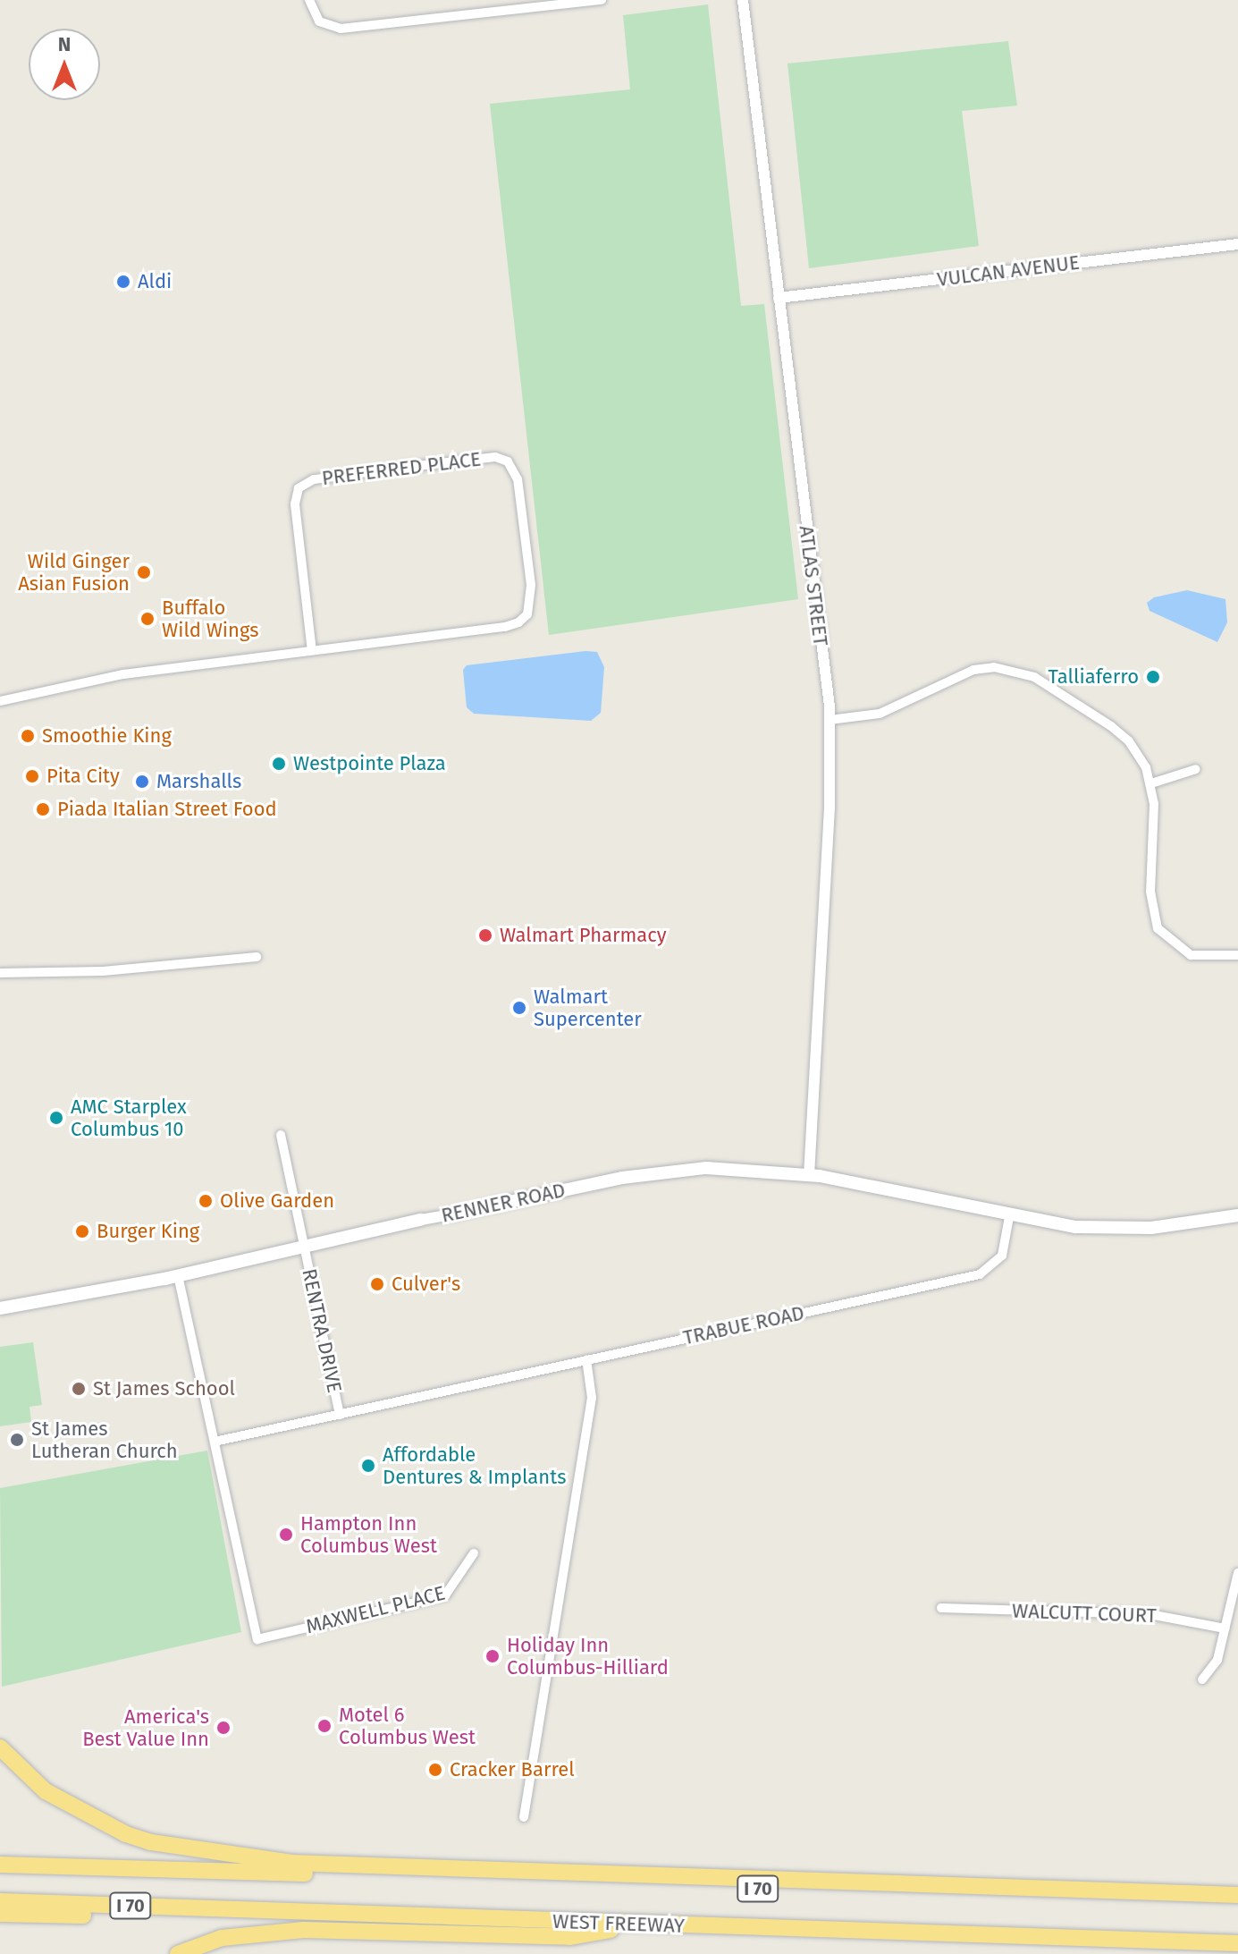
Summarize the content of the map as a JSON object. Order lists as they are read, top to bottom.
{
  "streets": {
    "highway": ["I 70", "WEST FREEWAY"],
    "main road": ["RENNER ROAD"],
    "street": [
      "VULCAN AVENUE",
      "PREFERRED PLACE",
      "ATLAS STREET",
      "TRABUE ROAD",
      "RENTRA DRIVE",
      "MAXWELL PLACE",
      "WALCUTT COURT"
    ]
  },
  "crossings": [
    ["VULCAN AVENUE", "ATLAS STREET"],
    ["ATLAS STREET", "RENNER ROAD"],
    ["RENNER ROAD", "TRABUE ROAD"],
    ["RENNER ROAD", "RENTRA DRIVE"],
    ["TRABUE ROAD", "RENTRA DRIVE"],
    ["TRABUE ROAD", "MAXWELL PLACE"]
  ],
  "places": [
    "Aldi",
    "Wild Ginger Asian Fusion",
    "Buffalo Wild Wings",
    "Talliaferro",
    "Smoothie King",
    "Westpointe Plaza",
    "Pita City",
    "Marshalls",
    "Piada Italian Street Food",
    "Walmart Pharmacy",
    "Walmart Supercenter",
    "AMC Starplex Columbus 10",
    "Olive Garden",
    "Burger King",
    "Culver's",
    "St James School",
    "St James Lutheran Church",
    "Affordable Dentures & Implants",
    "Hampton Inn Columbus West",
    "Holiday Inn Columbus-Hilliard",
    "Motel 6 Columbus West",
    "America's Best Value Inn",
    "Cracker Barrel"
  ],
  "north": "top"
}
